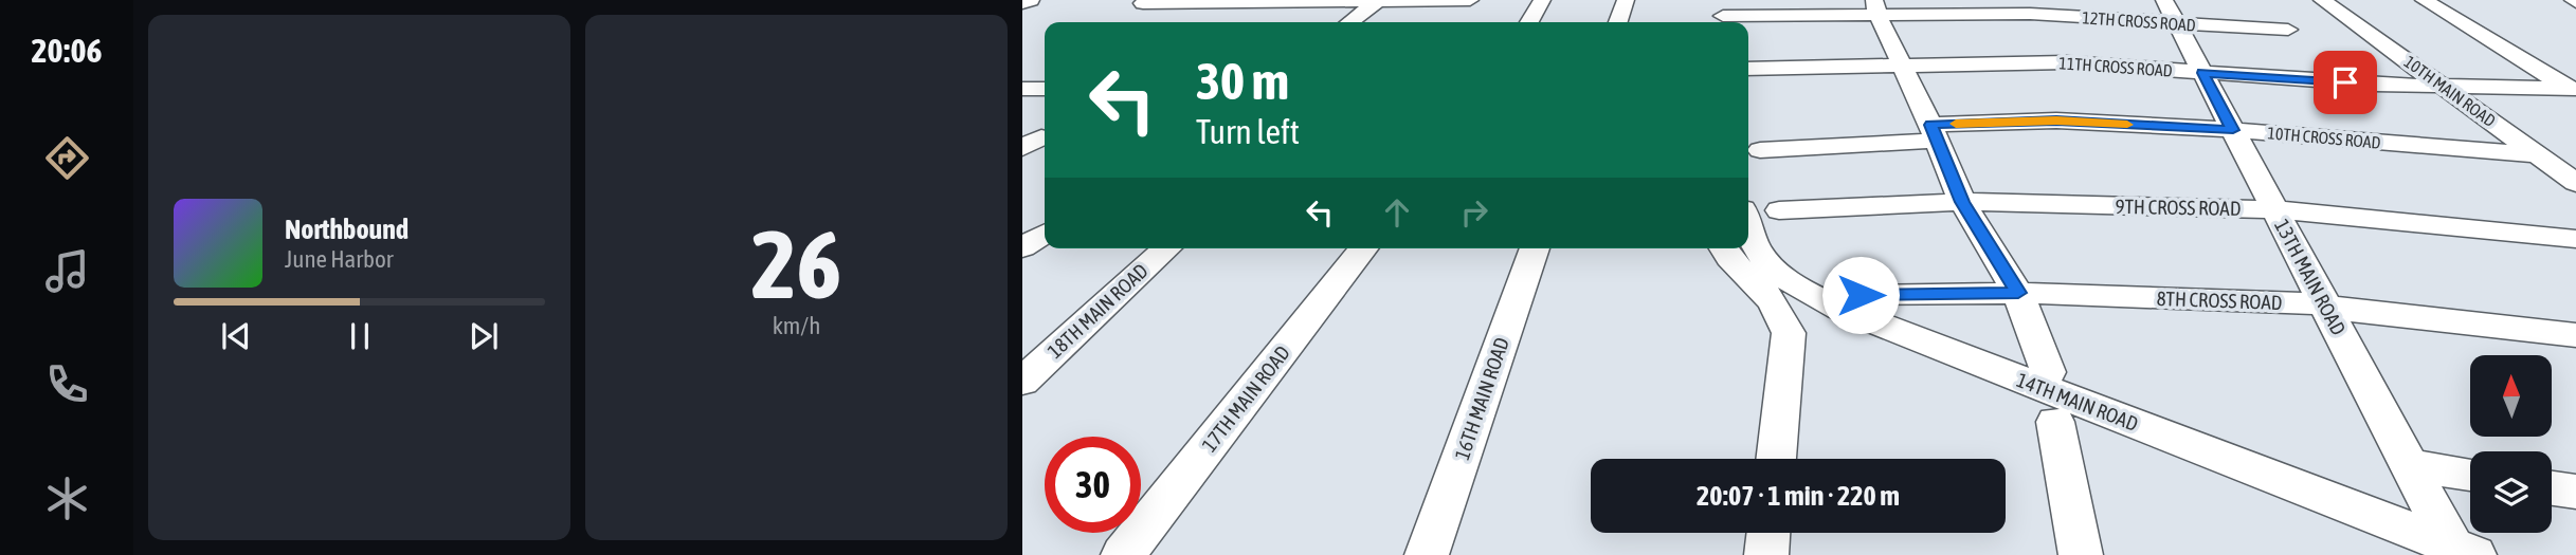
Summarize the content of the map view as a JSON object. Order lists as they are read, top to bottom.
{
  "streets": {
    "street": [
      "12TH CROSS ROAD",
      "11TH CROSS ROAD",
      "10TH MAIN ROAD",
      "10TH CROSS ROAD",
      "9TH CROSS ROAD",
      "13TH MAIN ROAD",
      "8TH CROSS ROAD",
      "18TH MAIN ROAD",
      "17TH MAIN ROAD",
      "16TH MAIN ROAD",
      "14TH MAIN ROAD"
    ]
  },
  "crossings": [
    ["12TH CROSS ROAD", "13TH MAIN ROAD"],
    ["11TH CROSS ROAD", "10TH MAIN ROAD"],
    ["11TH CROSS ROAD", "13TH MAIN ROAD"],
    ["10TH MAIN ROAD", "10TH CROSS ROAD"],
    ["10TH CROSS ROAD", "13TH MAIN ROAD"],
    ["9TH CROSS ROAD", "13TH MAIN ROAD"],
    ["13TH MAIN ROAD", "8TH CROSS ROAD"],
    ["13TH MAIN ROAD", "14TH MAIN ROAD"]
  ],
  "north": "top",
  "page": {
    "tabs": "20:06",
    "tile": ["26", "km/h"],
    "turn": ["30 m", "Turn left"],
    "song": ["Northbound", "June Harbor"],
    "limit": "30",
    "trip": "20:07 · 1 min · 220 m"
  }
}
